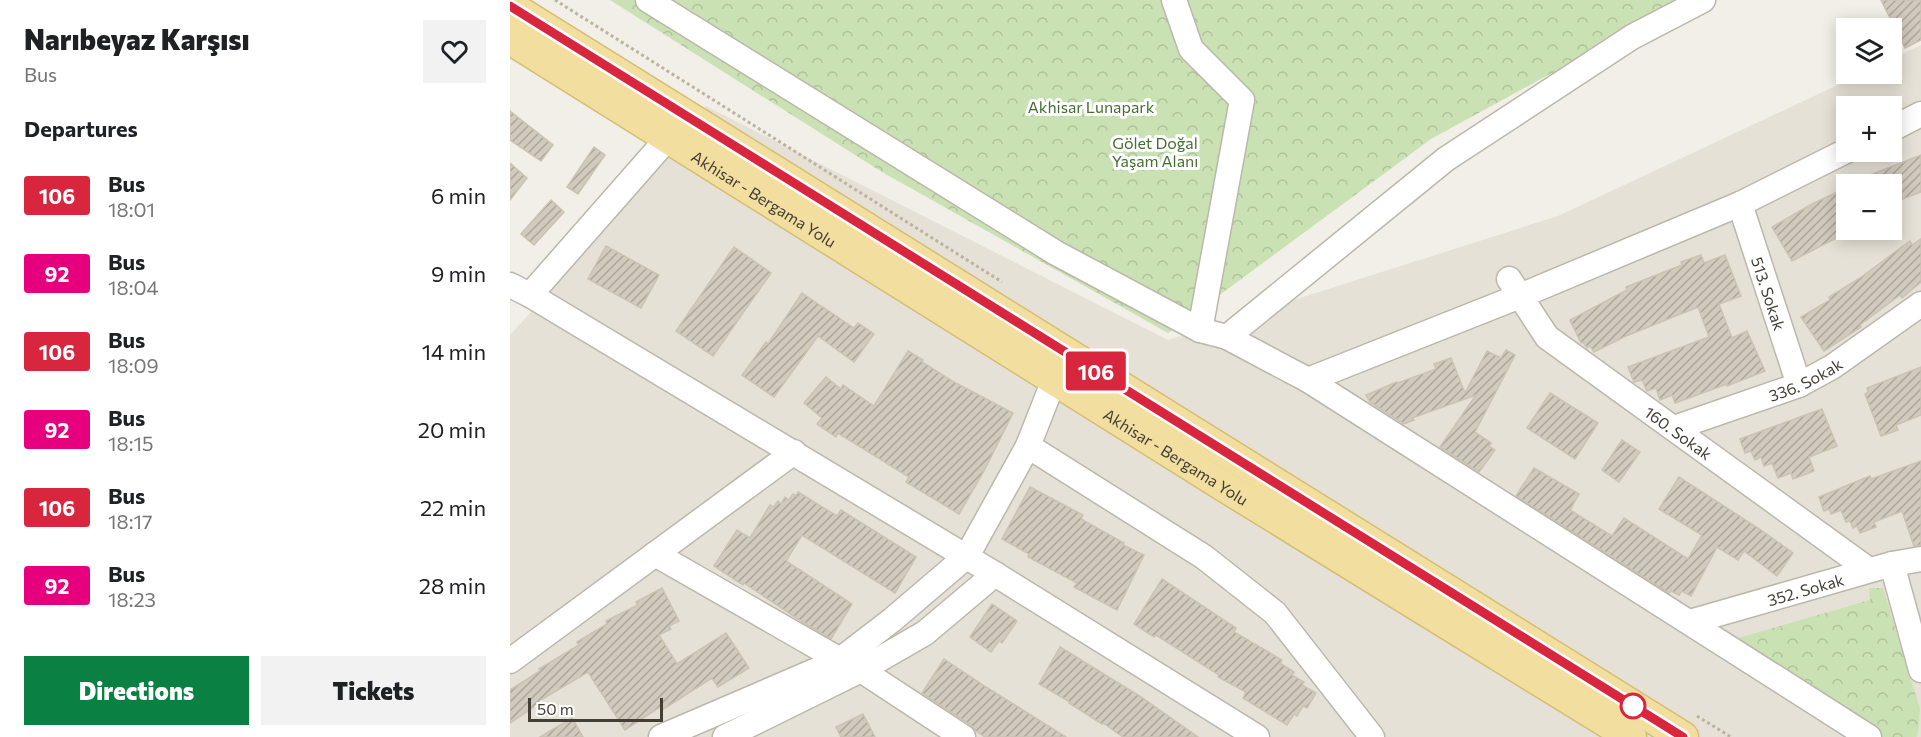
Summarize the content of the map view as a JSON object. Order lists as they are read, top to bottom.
{
  "streets": {
    "main road": ["Akhisar - Bergama Yolu"],
    "street": [
      "513. Sokak",
      "336. Sokak",
      "160. Sokak",
      "352. Sokak"
    ]
  },
  "crossings": [
    ["513. Sokak", "336. Sokak"],
    ["336. Sokak", "160. Sokak"],
    ["160. Sokak", "352. Sokak"]
  ],
  "parks": ["Akhisar Lunapark", "Gölet Doğal Yaşam Alanı"],
  "lines": ["bus line 106"],
  "scale_bar": "50 m",
  "page": {
    "heading": [
      ["Narıbeyaz Karşısı", "Bus"],
      "Departures"
    ],
    "on_map": "106",
    "map_buttons": ["+", "−"],
    "list": [
      {
        "mark": "106",
        "name": "Bus",
        "note": "18:01",
        "value": "6 min"
      },
      {
        "mark": "92",
        "name": "Bus",
        "note": "18:04",
        "value": "9 min"
      },
      {
        "mark": "106",
        "name": "Bus",
        "note": "18:09",
        "value": "14 min"
      },
      {
        "mark": "92",
        "name": "Bus",
        "note": "18:15",
        "value": "20 min"
      },
      {
        "mark": "106",
        "name": "Bus",
        "note": "18:17",
        "value": "22 min"
      },
      {
        "mark": "92",
        "name": "Bus",
        "note": "18:23",
        "value": "28 min"
      }
    ],
    "buttons": ["Directions", "Tickets"],
    "scale": "50 m"
  }
}
